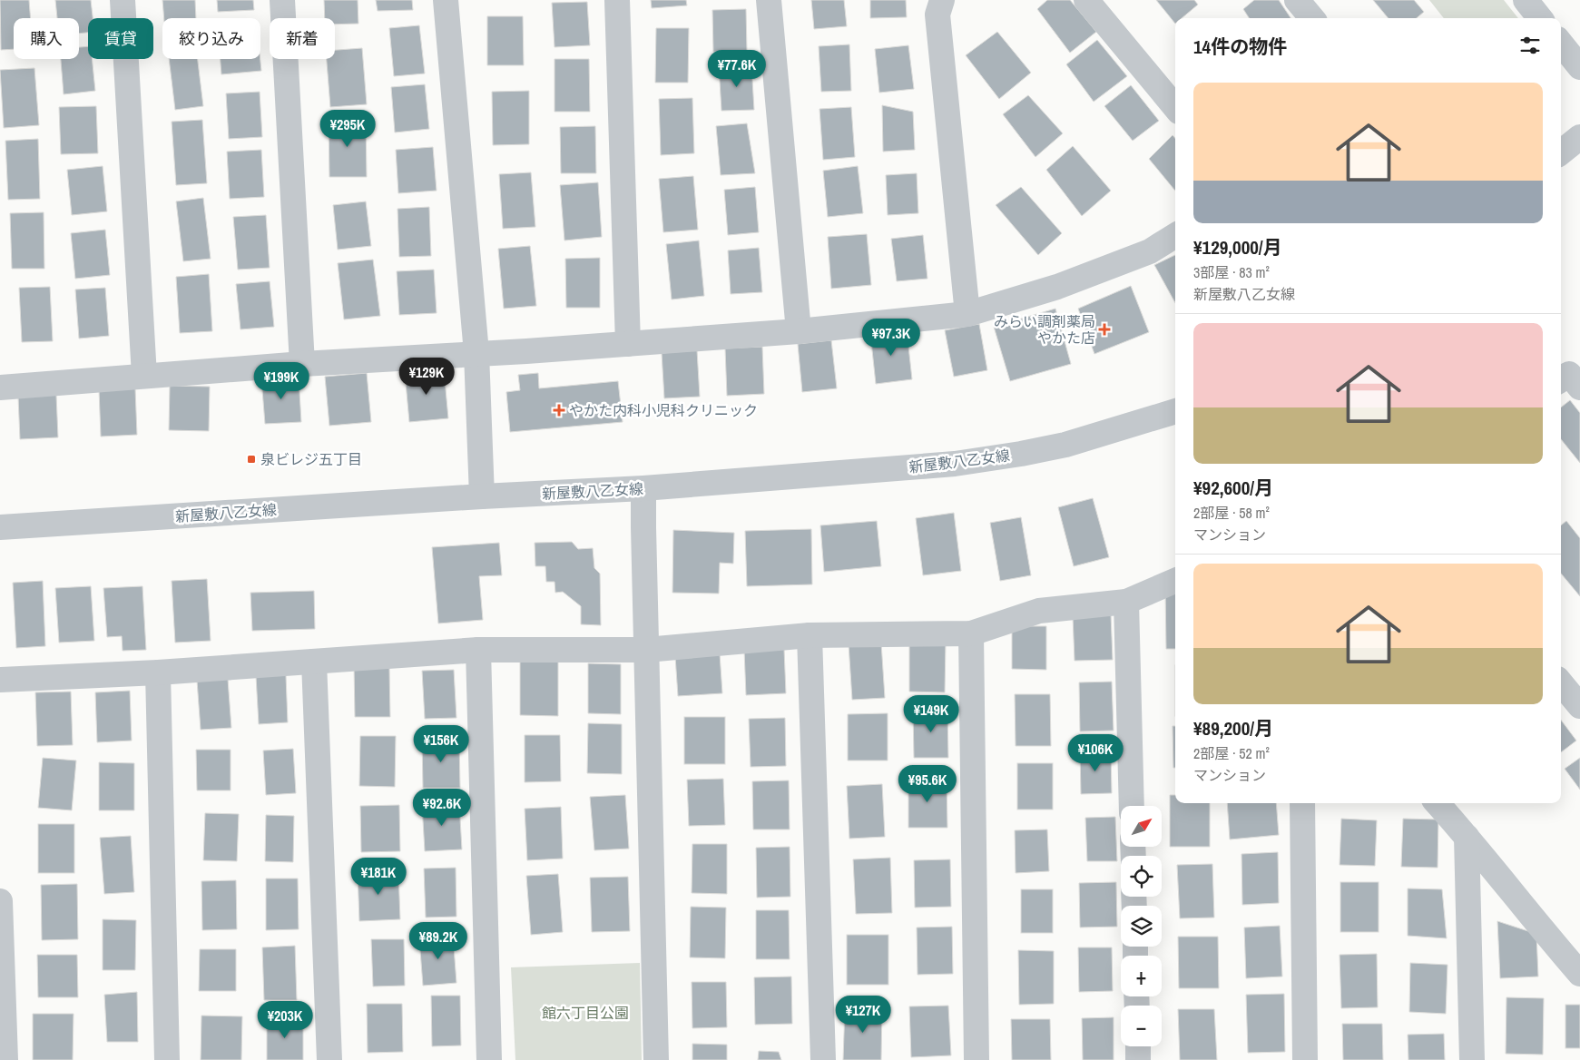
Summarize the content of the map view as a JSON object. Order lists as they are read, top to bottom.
{
  "streets": {
    "street": ["新屋敷八乙女線"]
  },
  "parks": ["館六丁目公園"],
  "places": {
    "health": ["みらい調剤薬局 やかた店", "やかた内科小児科クリニック"],
    "transit": ["泉ビレジ五丁目"]
  },
  "north": "top right",
  "page": {
    "chip": [
      "購入",
      "賃貸",
      "絞り込み",
      "新着"
    ],
    "heading": "14件の物件",
    "price": [
      "¥77.6K",
      "¥295K",
      "¥97.3K",
      "¥129K",
      "¥199K",
      "¥149K",
      "¥156K",
      "¥106K",
      "¥95.6K",
      "¥92.6K",
      "¥181K",
      "¥89.2K",
      "¥127K",
      "¥203K"
    ],
    "list": [
      {
        "name": "¥129,000/月",
        "note": "3部屋 · 83 m² · 新屋敷八乙女線"
      },
      {
        "name": "¥92,600/月",
        "note": "2部屋 · 58 m² · マンション"
      },
      {
        "name": "¥89,200/月",
        "note": "2部屋 · 52 m² · マンション"
      }
    ],
    "map_buttons": ["+", "−"]
  }
}
